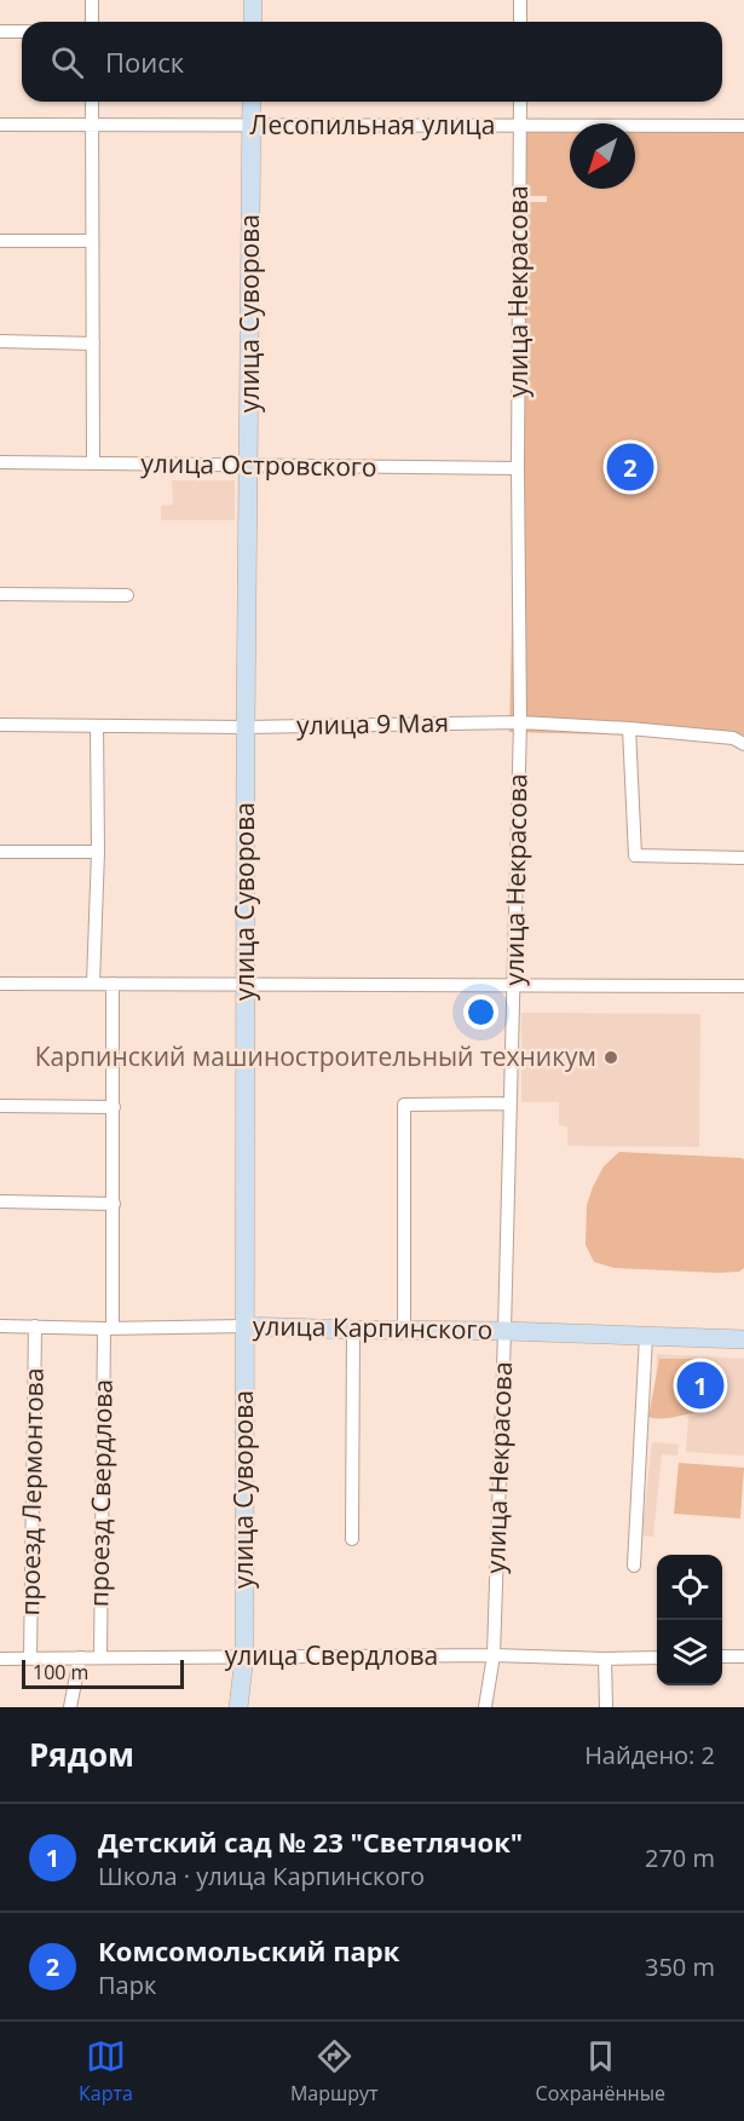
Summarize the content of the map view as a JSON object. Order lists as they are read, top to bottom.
{
  "streets": {
    "street": [
      "Лесопильная улица",
      "улица Некрасова",
      "улица Суворова",
      "улица Островского",
      "улица 9 Мая",
      "улица Карпинского",
      "проезд Лермонтова",
      "проезд Свердлова",
      "улица Свердлова"
    ]
  },
  "crossings": [
    ["Лесопильная улица", "улица Некрасова"],
    ["Лесопильная улица", "улица Суворова"],
    ["улица Некрасова", "улица Островского"],
    ["улица Некрасова", "улица 9 Мая"],
    ["улица Некрасова", "улица Карпинского"],
    ["улица Некрасова", "улица Свердлова"],
    ["улица Суворова", "улица Островского"],
    ["улица Суворова", "улица 9 Мая"],
    ["улица Суворова", "улица Карпинского"],
    ["улица Суворова", "улица Свердлова"],
    ["улица Карпинского", "проезд Лермонтова"],
    ["улица Карпинского", "проезд Свердлова"],
    ["проезд Лермонтова", "улица Свердлова"],
    ["проезд Свердлова", "улица Свердлова"]
  ],
  "places": ["Карпинский машиностроительный техникум"],
  "scale_bar": "100 m",
  "north": "bottom left",
  "page": {
    "search": "Поиск",
    "pins": ["2", "1"],
    "scale": "100 m",
    "heading": ["Рядом", "Найдено: 2"],
    "list": [
      {
        "mark": "1",
        "name": "Детский сад № 23 \"Светлячок\"",
        "note": "Школа · улица Карпинского",
        "value": "270 m"
      },
      {
        "mark": "2",
        "name": "Комсомольский парк",
        "note": "Парк",
        "value": "350 m"
      }
    ],
    "nav": ["Карта", "Маршрут", "Сохранённые"]
  }
}
